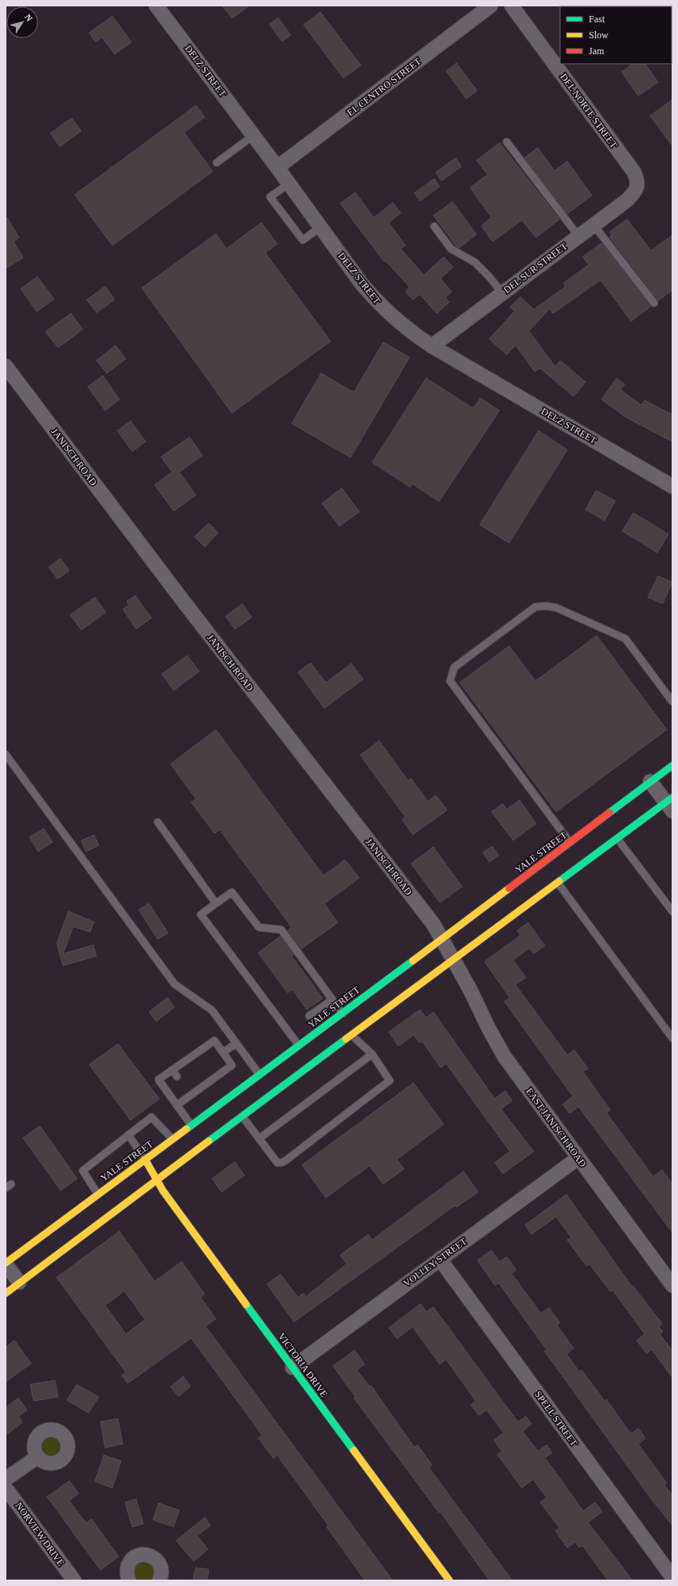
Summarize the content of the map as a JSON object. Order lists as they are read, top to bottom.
{
  "streets": {
    "main road": ["YALE STREET", "VICTORIA DRIVE"],
    "street": [
      "DELZ STREET",
      "EL CENTRO STREET",
      "DEL NORTE STREET",
      "DEL SUR STREET",
      "JANISCH ROAD",
      "EAST JANISCH ROAD",
      "VOLLEY STREET",
      "SPELL STREET",
      "NORVIEW DRIVE"
    ]
  },
  "crossings": [
    ["DELZ STREET", "EL CENTRO STREET"],
    ["DELZ STREET", "DEL SUR STREET"],
    ["DEL NORTE STREET", "DEL SUR STREET"],
    ["JANISCH ROAD", "YALE STREET"],
    ["JANISCH ROAD", "EAST JANISCH ROAD"],
    ["YALE STREET", "VICTORIA DRIVE"],
    ["EAST JANISCH ROAD", "VOLLEY STREET"],
    ["VOLLEY STREET", "VICTORIA DRIVE"],
    ["VOLLEY STREET", "SPELL STREET"]
  ],
  "legend": ["Fast", "Slow", "Jam"],
  "north": "top right"
}
